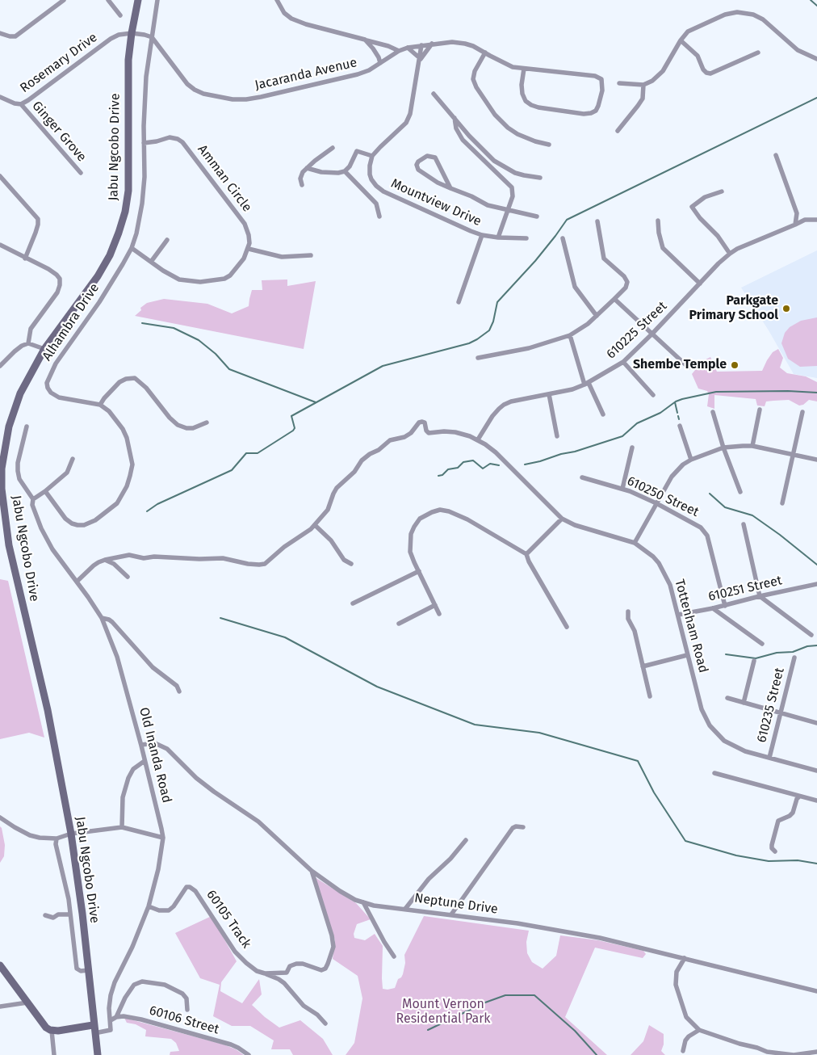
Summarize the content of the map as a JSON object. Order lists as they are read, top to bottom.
{
  "streets": {
    "main road": ["Jabu Ngcobo Drive"],
    "street": [
      "Rosemary Drive",
      "Jacaranda Avenue",
      "Ginger Grove",
      "Amman Circle",
      "Mountview Drive",
      "Alhambra Drive",
      "610225 Street",
      "610250 Street",
      "610251 Street",
      "Tottenham Road",
      "610235 Street",
      "Old Inanda Road",
      "Neptune Drive",
      "60105 Track",
      "60106 Street"
    ]
  },
  "crossings": [
    ["Rosemary Drive", "Ginger Grove"],
    ["Rosemary Drive", "Jabu Ngcobo Drive"],
    ["Jacaranda Avenue", "Alhambra Drive"],
    ["Amman Circle", "Alhambra Drive"],
    ["610225 Street", "Tottenham Road"],
    ["610250 Street", "610251 Street"],
    ["610251 Street", "Tottenham Road"],
    ["Tottenham Road", "610235 Street"],
    ["Old Inanda Road", "Neptune Drive"],
    ["Old Inanda Road", "60105 Track"]
  ],
  "parks": ["Mount Vernon Residential Park"],
  "places": ["Parkgate Primary School", "Shembe Temple"]
}
